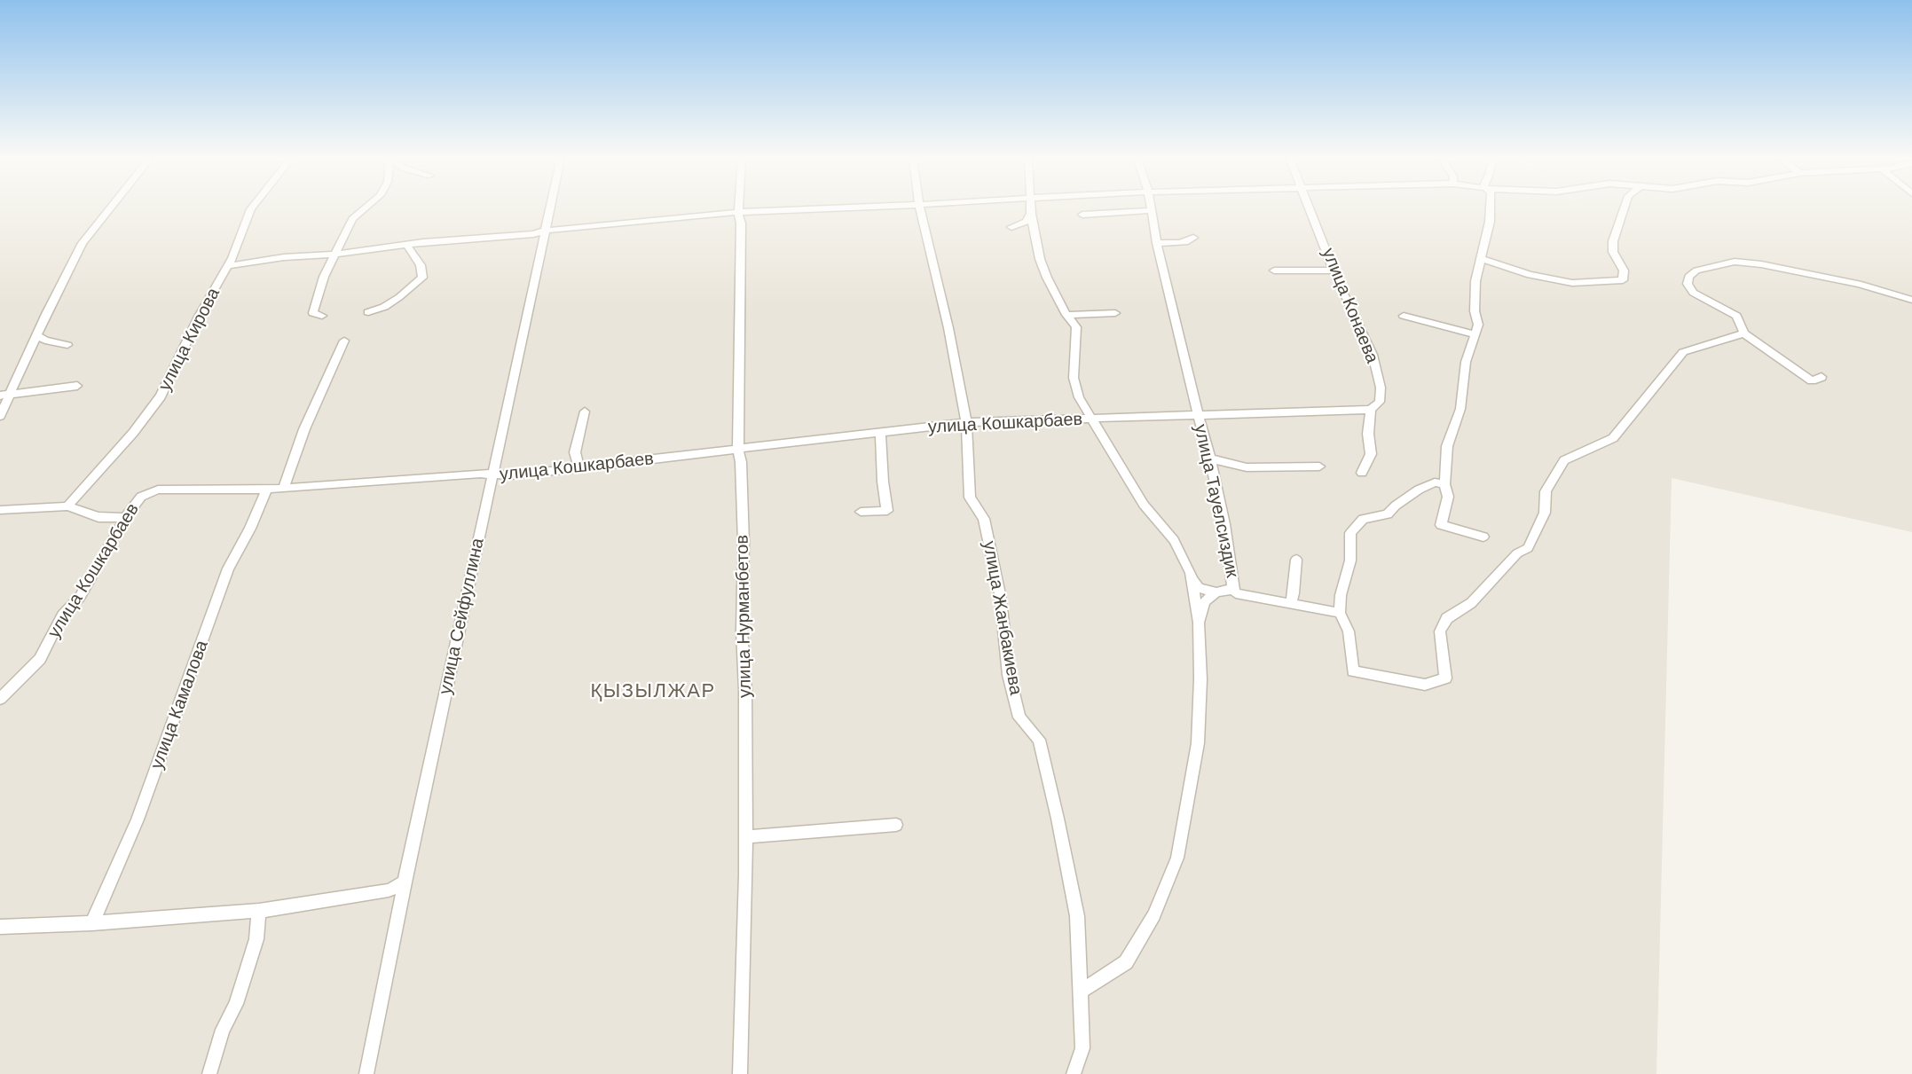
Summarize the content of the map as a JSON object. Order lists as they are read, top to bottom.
{
  "streets": {
    "street": [
      "улица Конаева",
      "улица Кирова",
      "улица Кошкарбаев",
      "улица Тауелсиздик",
      "улица Сейфуллина",
      "улица Нурманбетов",
      "улица Жанбакиева",
      "улица Камалова"
    ]
  },
  "crossings": [
    ["улица Кошкарбаев", "улица Тауелсиздик"],
    ["улица Кошкарбаев", "улица Сейфуллина"],
    ["улица Кошкарбаев", "улица Нурманбетов"],
    ["улица Кошкарбаев", "улица Жанбакиева"],
    ["улица Кошкарбаев", "улица Камалова"]
  ],
  "districts": ["ҚЫЗЫЛЖАР"]
}
